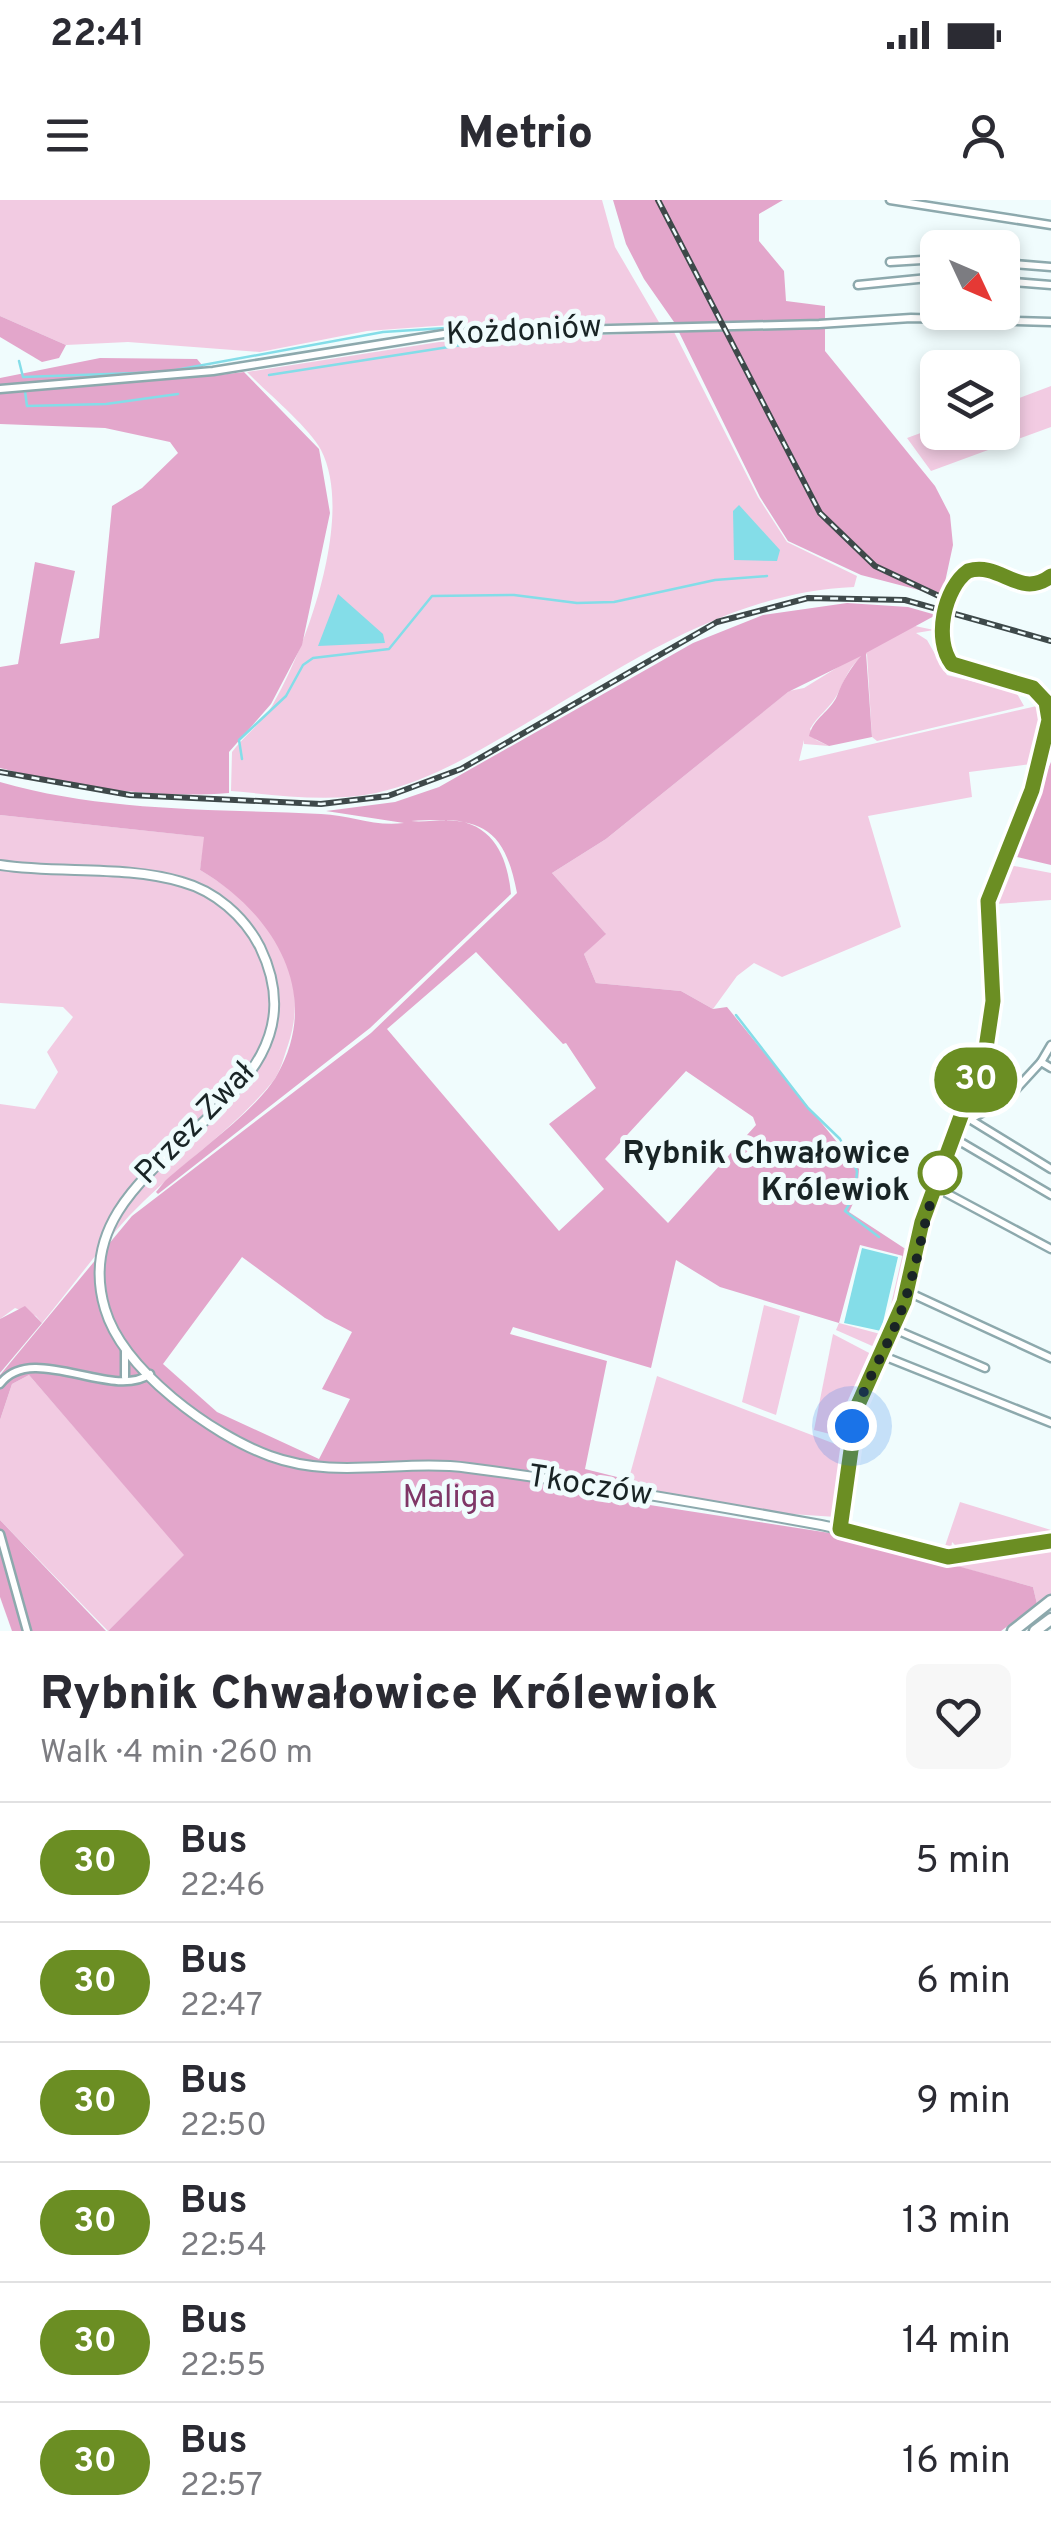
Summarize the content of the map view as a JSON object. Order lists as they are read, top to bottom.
{
  "streets": {
    "street": ["Kożdoniów", "Przez Zwał", "Tkoczów"]
  },
  "crossings": [
    ["Przez Zwał", "Tkoczów"]
  ],
  "parks": ["Maliga"],
  "places": ["Rybnik Chwałowice Królewiok"],
  "lines": ["bus line 30"],
  "north": "bottom right",
  "page": {
    "status": "22:41",
    "header": "Metrio",
    "on_map": "30",
    "heading": ["Rybnik Chwałowice Królewiok", "Walk · 4 min · 260 m"],
    "list": [
      {
        "mark": "30",
        "name": "Bus",
        "note": "22:46",
        "value": "5 min"
      },
      {
        "mark": "30",
        "name": "Bus",
        "note": "22:47",
        "value": "6 min"
      },
      {
        "mark": "30",
        "name": "Bus",
        "note": "22:50",
        "value": "9 min"
      },
      {
        "mark": "30",
        "name": "Bus",
        "note": "22:54",
        "value": "13 min"
      },
      {
        "mark": "30",
        "name": "Bus",
        "note": "22:55",
        "value": "14 min"
      },
      {
        "mark": "30",
        "name": "Bus",
        "note": "22:57",
        "value": "16 min"
      }
    ]
  }
}
